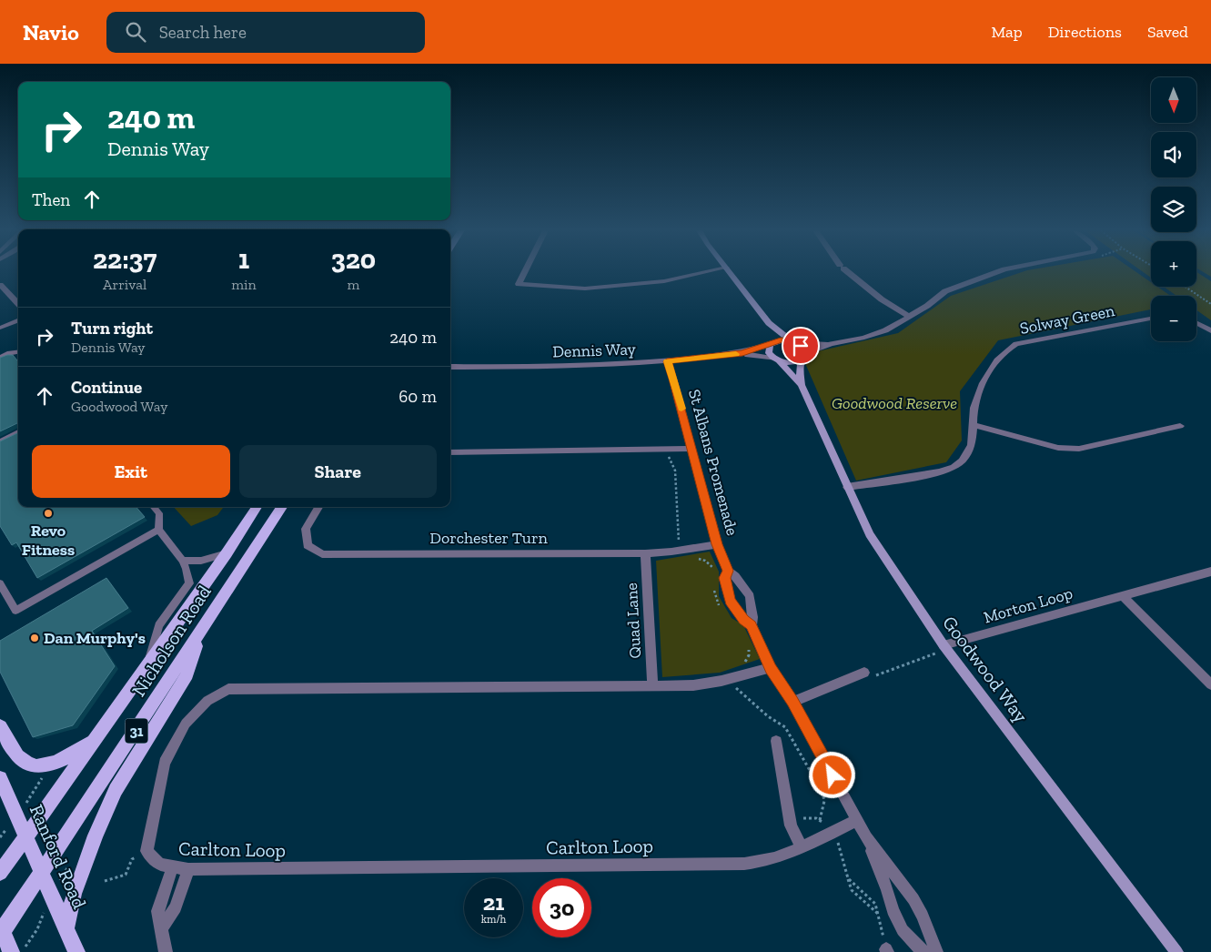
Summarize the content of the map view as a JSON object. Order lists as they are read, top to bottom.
{
  "streets": {
    "main road": ["Nicholson Road", "31", "Ranford Road"],
    "street": [
      "Solway Green",
      "Dennis Way",
      "St Albans Promenade",
      "Dorchester Turn",
      "Morton Loop",
      "Quad Lane",
      "Goodwood Way",
      "Carlton Loop"
    ]
  },
  "crossings": [
    ["Solway Green", "Goodwood Way"],
    ["Dennis Way", "St Albans Promenade"],
    ["Dennis Way", "Goodwood Way"],
    ["St Albans Promenade", "Dorchester Turn"],
    ["St Albans Promenade", "Carlton Loop"],
    ["Dorchester Turn", "Quad Lane"],
    ["Morton Loop", "Goodwood Way"],
    ["Nicholson Road", "Ranford Road"]
  ],
  "parks": ["Goodwood Reserve"],
  "places": ["Revo Fitness", "Dan Murphy's"],
  "north": "bottom",
  "page": {
    "header": "Navio",
    "search": "Search here",
    "nav": ["Map", "Directions", "Saved"],
    "map_buttons": ["+", "−"],
    "turn": ["240 m", "Dennis Way"],
    "then": "Then",
    "eta": [
      "22:37",
      "Arrival",
      "1",
      "min",
      "320",
      "m"
    ],
    "list": [
      {
        "name": "Turn right",
        "note": "Dennis Way",
        "value": "240 m"
      },
      {
        "name": "Continue",
        "note": "Goodwood Way",
        "value": "60 m"
      }
    ],
    "buttons": ["Exit", "Share"],
    "speed": "21 km/h",
    "limit": "30"
  }
}
